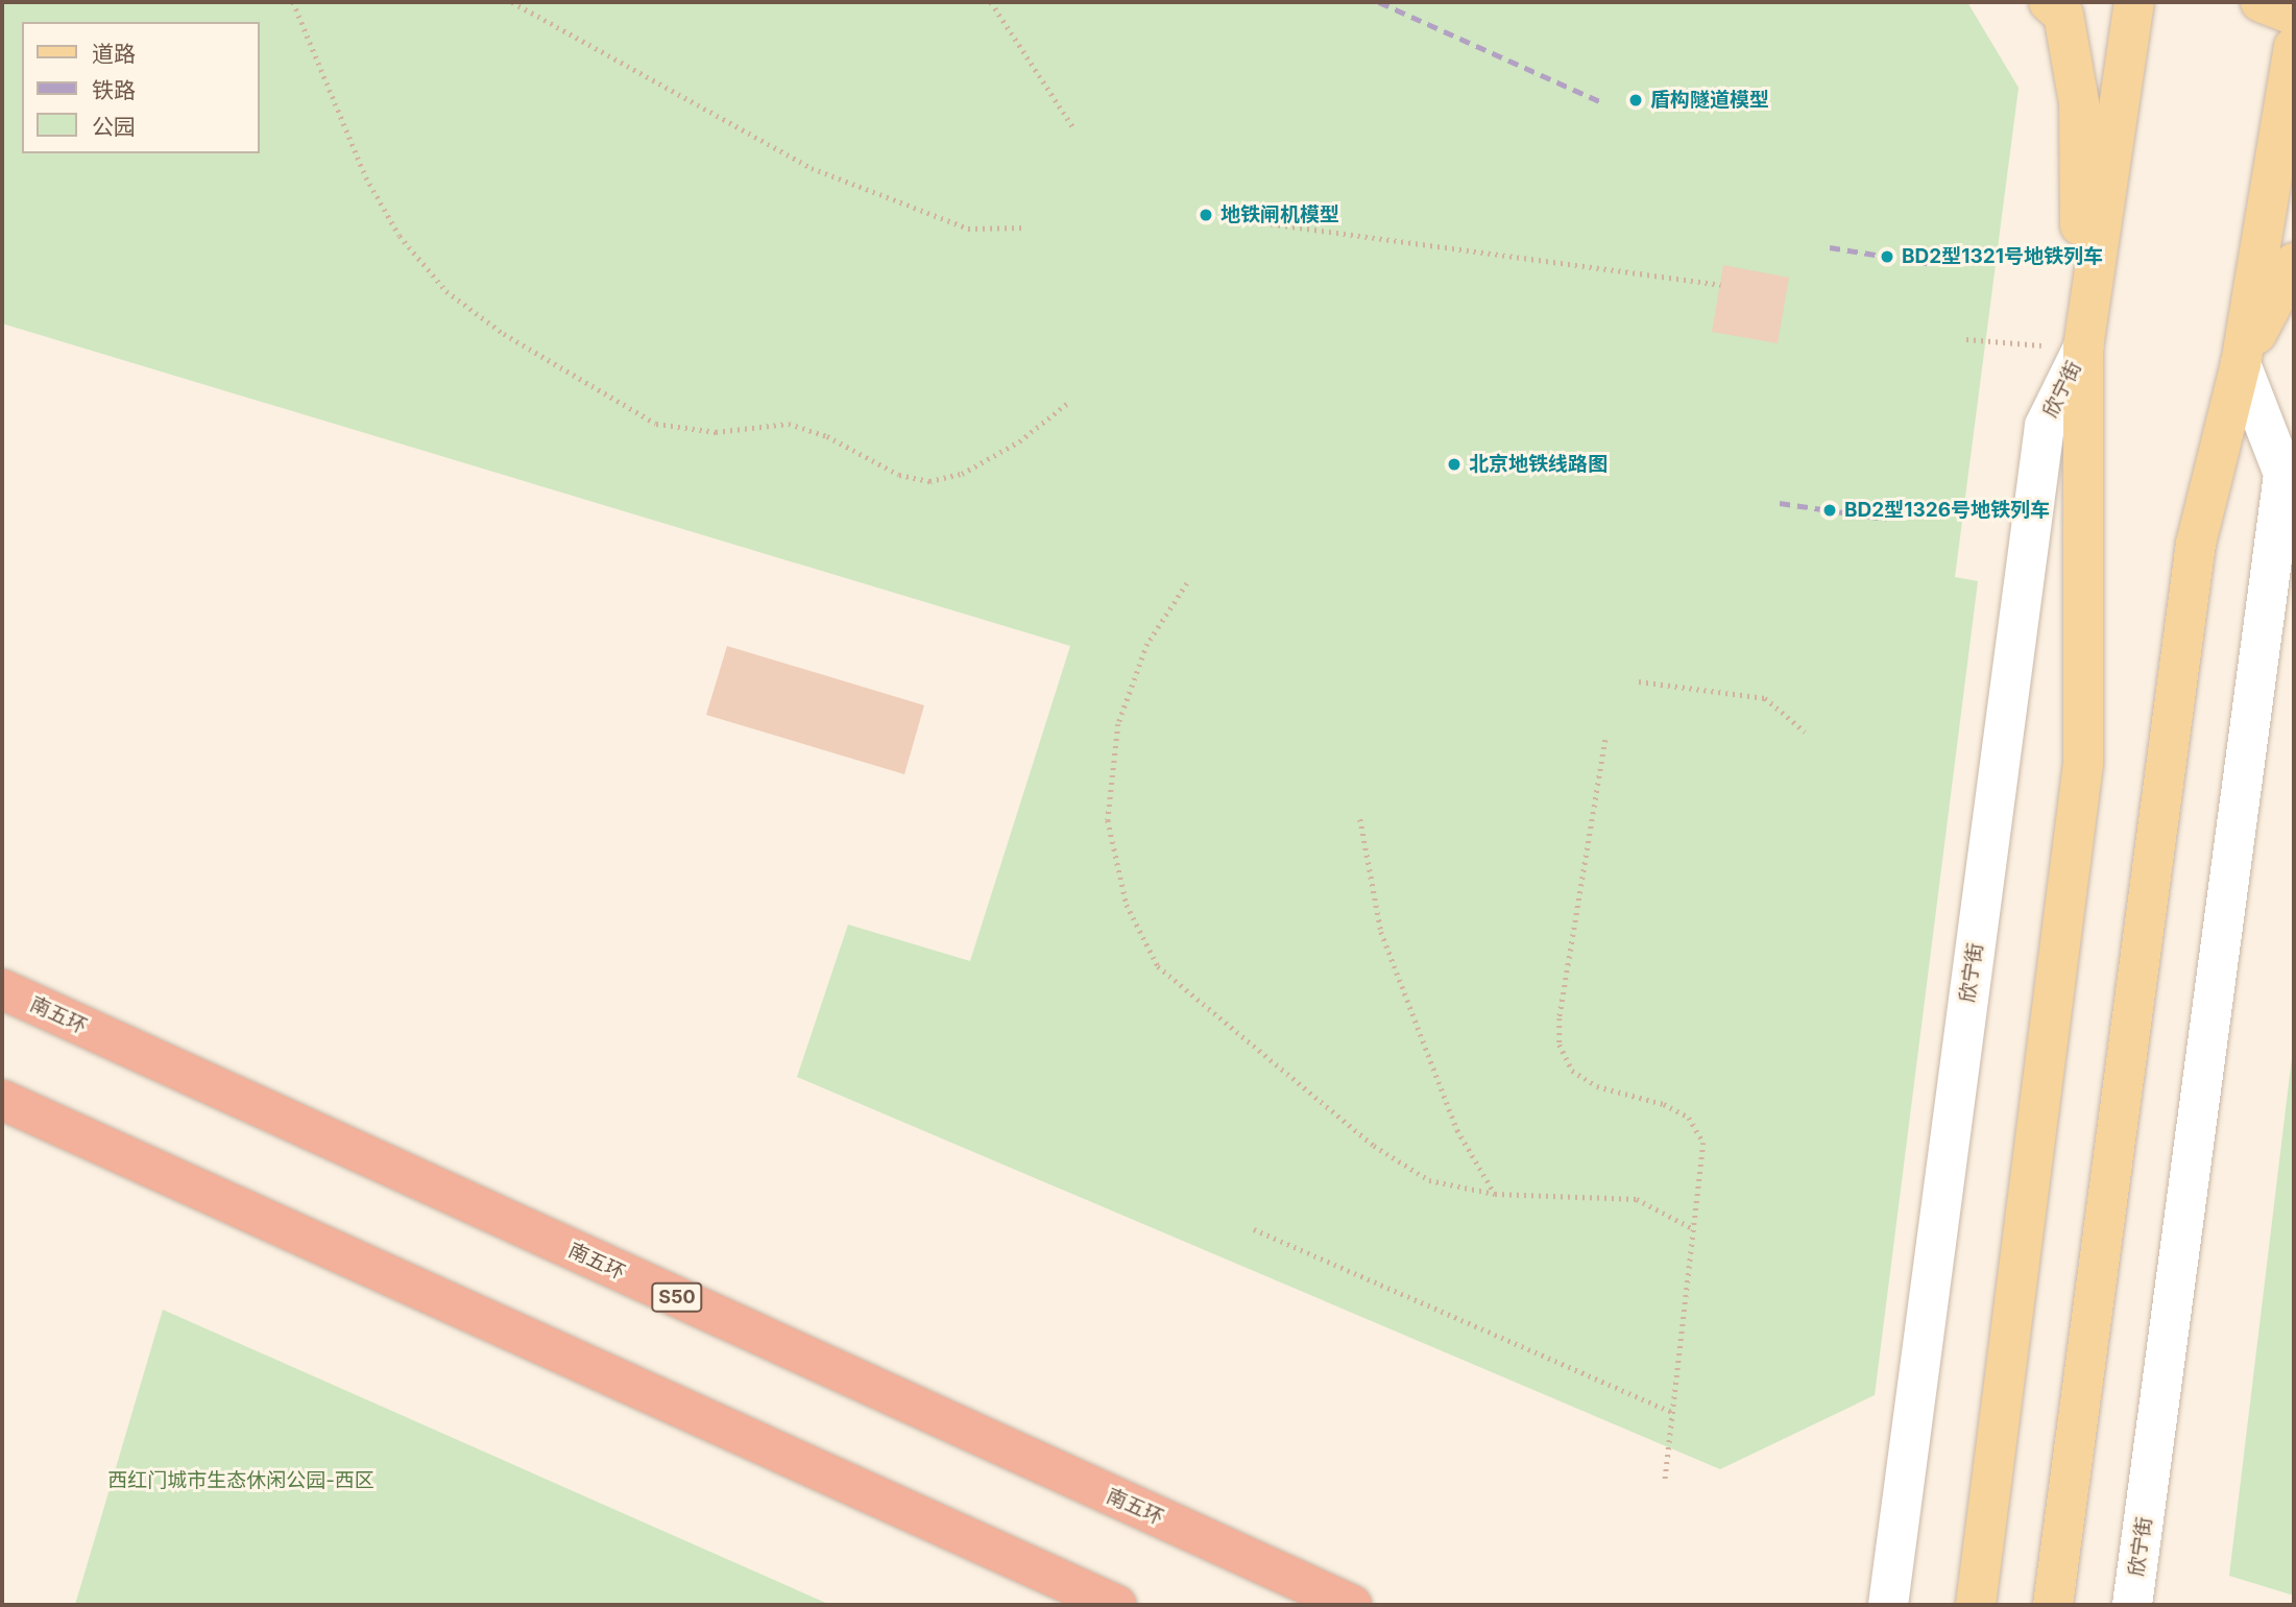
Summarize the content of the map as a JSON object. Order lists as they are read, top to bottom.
{
  "streets": {
    "highway": ["南五环", "S50"],
    "main road": ["欣宁街"]
  },
  "parks": ["西红门城市生态休闲公园-西区"],
  "places": [
    "盾构隧道模型",
    "地铁闸机模型",
    "BD2型1321号地铁列车",
    "北京地铁线路图",
    "BD2型1326号地铁列车"
  ],
  "legend": ["道路", "铁路", "公园"]
}
